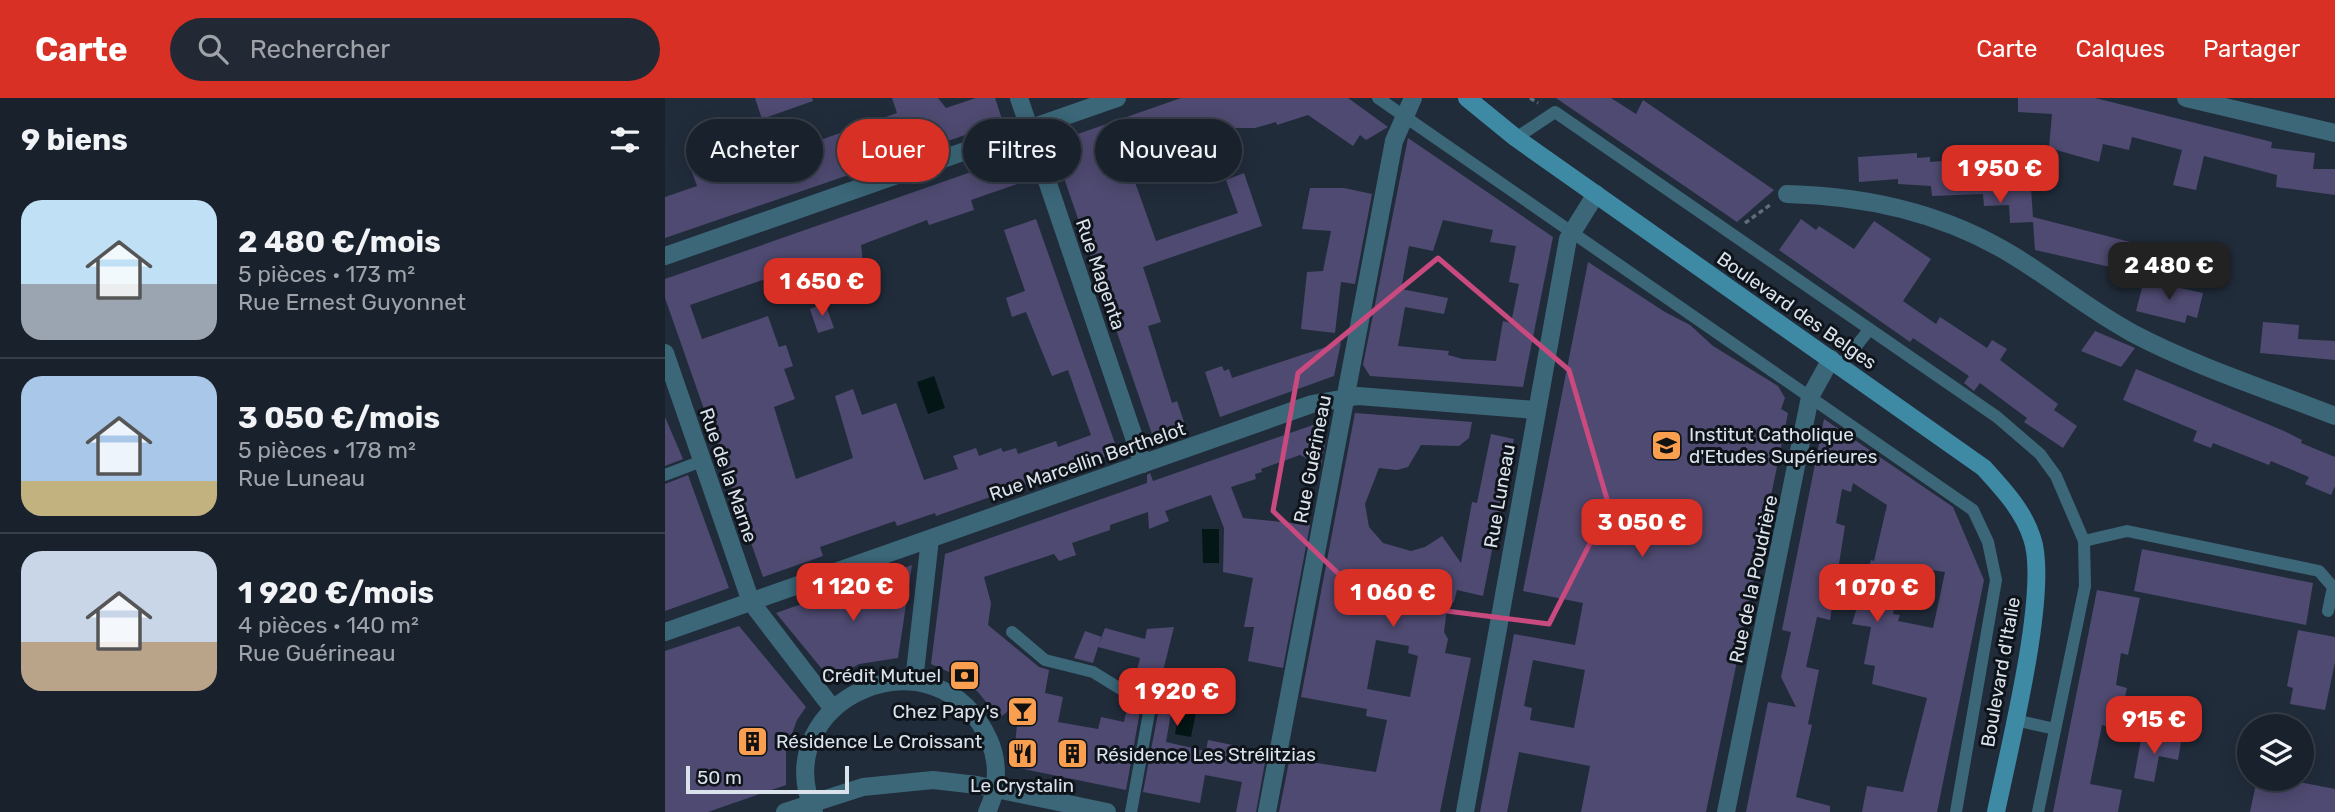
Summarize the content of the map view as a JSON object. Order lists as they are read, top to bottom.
{
  "streets": {
    "main road": ["Boulevard des Belges", "Boulevard d'Italie"],
    "street": [
      "Rue Magenta",
      "Rue Guérineau",
      "Rue Marcellin Berthelot",
      "Rue de la Marne",
      "Rue Luneau",
      "Rue de la Poudrière"
    ]
  },
  "crossings": [
    ["Rue Magenta", "Rue Marcellin Berthelot"],
    ["Boulevard des Belges", "Rue Luneau"],
    ["Boulevard des Belges", "Rue de la Poudrière"],
    ["Boulevard des Belges", "Boulevard d'Italie"],
    ["Rue Guérineau", "Rue Marcellin Berthelot"],
    ["Rue Marcellin Berthelot", "Rue de la Marne"],
    ["Rue Marcellin Berthelot", "Rue Luneau"]
  ],
  "places": {
    "school or university": ["Institut Catholique d'Etudes Supérieures"],
    "bank": ["Crédit Mutuel"],
    "bar": ["Chez Papy's"],
    "building": ["Résidence Le Croissant", "Résidence Les Strélitzias"],
    "restaurant": ["Le Crystalin"]
  },
  "scale_bar": "50 m",
  "page": {
    "header": "Carte",
    "search": "Rechercher",
    "nav": ["Carte", "Calques", "Partager"],
    "heading": "9 biens",
    "chip": [
      "Acheter",
      "Louer",
      "Filtres",
      "Nouveau"
    ],
    "price": [
      "1 950 €",
      "2 480 €",
      "1 650 €",
      "3 050 €",
      "1 120 €",
      "1 070 €",
      "1 060 €",
      "1 920 €",
      "915 €"
    ],
    "list": [
      {
        "name": "2 480 €/mois",
        "note": "5 pièces · 173 m² · Rue Ernest Guyonnet"
      },
      {
        "name": "3 050 €/mois",
        "note": "5 pièces · 178 m² · Rue Luneau"
      },
      {
        "name": "1 920 €/mois",
        "note": "4 pièces · 140 m² · Rue Guérineau"
      }
    ],
    "scale": "50 m"
  }
}
